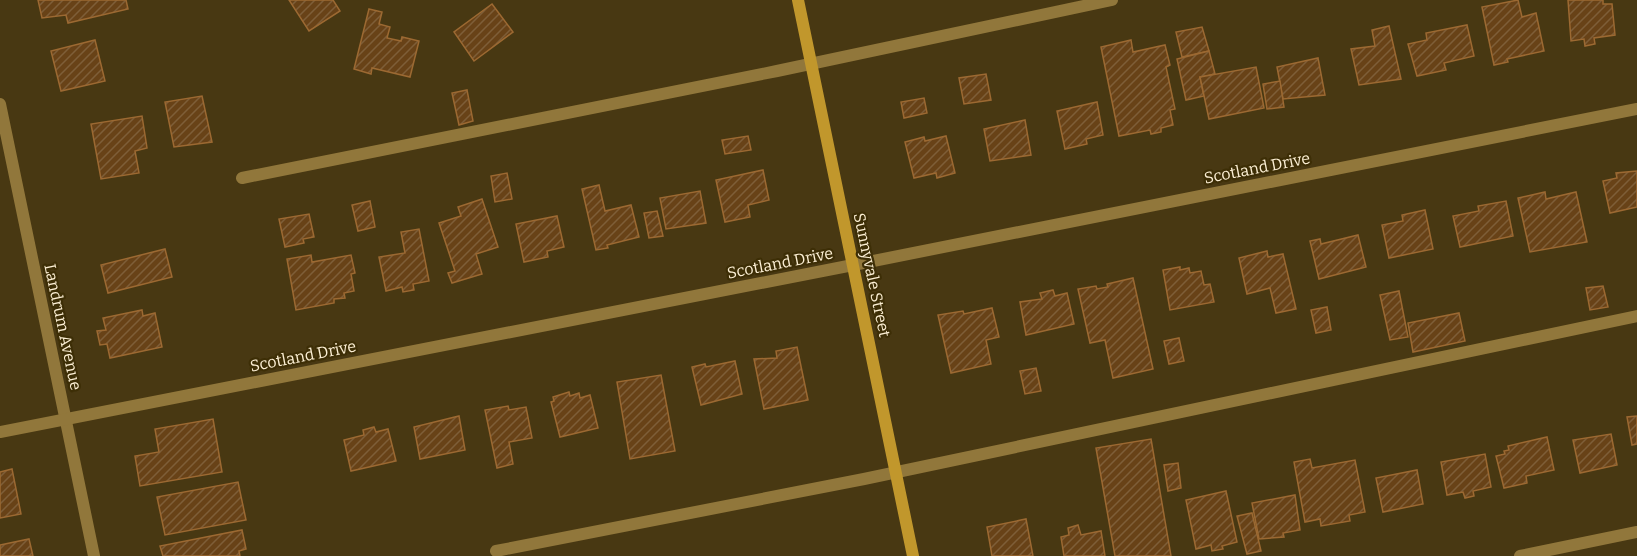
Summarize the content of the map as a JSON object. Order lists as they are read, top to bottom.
{
  "streets": {
    "street": ["Scotland Drive", "Sunnyvale Street", "Landrum Avenue"]
  },
  "crossings": [
    ["Scotland Drive", "Sunnyvale Street"],
    ["Scotland Drive", "Landrum Avenue"]
  ]
}
